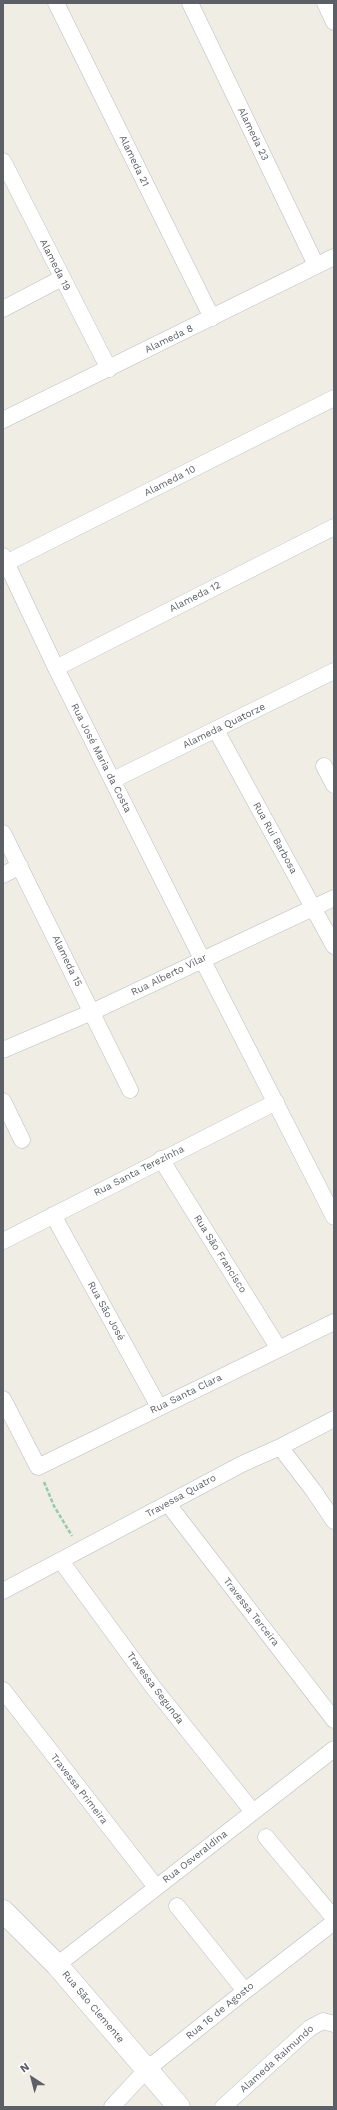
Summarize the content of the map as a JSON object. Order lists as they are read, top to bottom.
{
  "streets": {
    "main road": ["Rua São Clemente"],
    "street": [
      "Alameda 23",
      "Alameda 21",
      "Alameda 19",
      "Alameda 8",
      "Alameda 10",
      "Alameda 12",
      "Alameda Quatorze",
      "Rua José Maria da Costa",
      "Rua Rui Barbosa",
      "Alameda 15",
      "Rua Alberto Vilar",
      "Rua Santa Terezinha",
      "Rua São Francisco",
      "Rua São José",
      "Rua Santa Clara",
      "Travessa Quatro",
      "Travessa Terceira",
      "Travessa Segunda",
      "Travessa Primeira",
      "Rua Osveraldina",
      "Rua 16 de Agosto",
      "Alameda Raimundo"
    ]
  },
  "crossings": [
    ["Alameda 23", "Alameda 8"],
    ["Alameda 21", "Alameda 8"],
    ["Alameda 19", "Alameda 8"],
    ["Alameda 10", "Rua José Maria da Costa"],
    ["Alameda 12", "Rua José Maria da Costa"],
    ["Alameda Quatorze", "Rua José Maria da Costa"],
    ["Alameda Quatorze", "Rua Rui Barbosa"],
    ["Rua José Maria da Costa", "Rua Alberto Vilar"],
    ["Rua Rui Barbosa", "Rua Alberto Vilar"],
    ["Alameda 15", "Rua Alberto Vilar"],
    ["Rua Santa Terezinha", "Rua São Francisco"],
    ["Rua Santa Terezinha", "Rua São José"],
    ["Rua São Francisco", "Rua Santa Clara"],
    ["Rua São José", "Rua Santa Clara"],
    ["Travessa Quatro", "Travessa Terceira"],
    ["Travessa Quatro", "Travessa Segunda"],
    ["Travessa Segunda", "Rua Osveraldina"],
    ["Travessa Primeira", "Rua Osveraldina"],
    ["Rua Osveraldina", "Rua São Clemente"],
    ["Rua São Clemente", "Rua 16 de Agosto"]
  ],
  "north": "top left"
}
